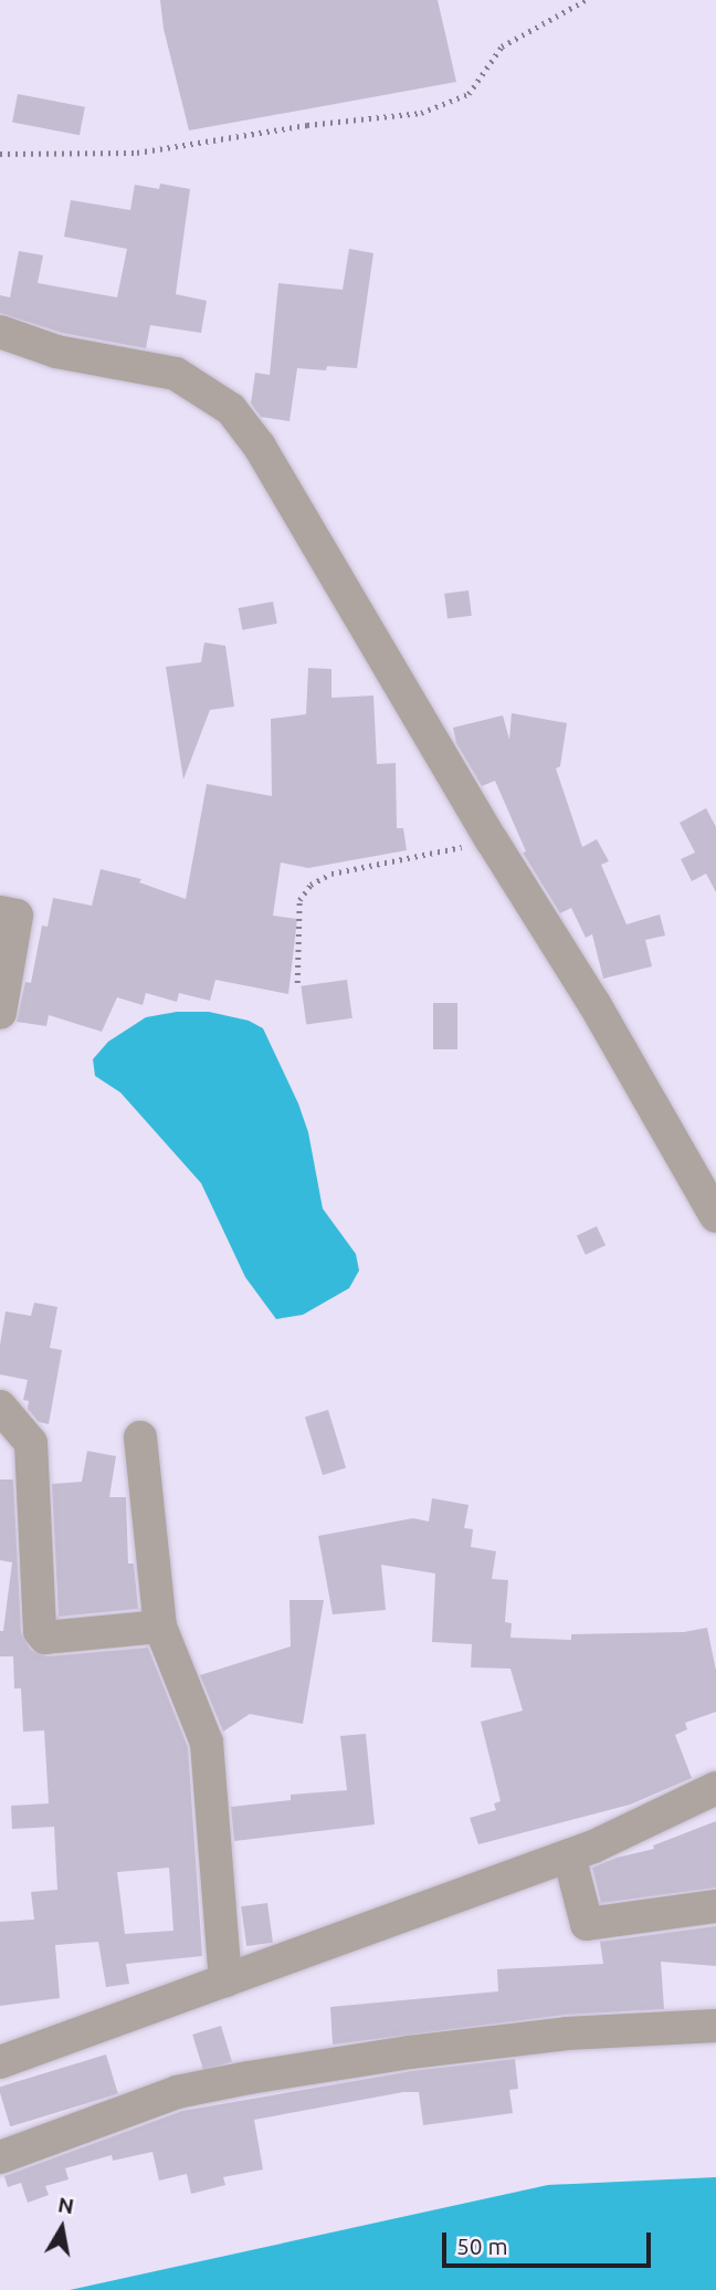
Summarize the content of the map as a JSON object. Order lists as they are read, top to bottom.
{
  "scale_bar": "50 m",
  "north": "top"
}
